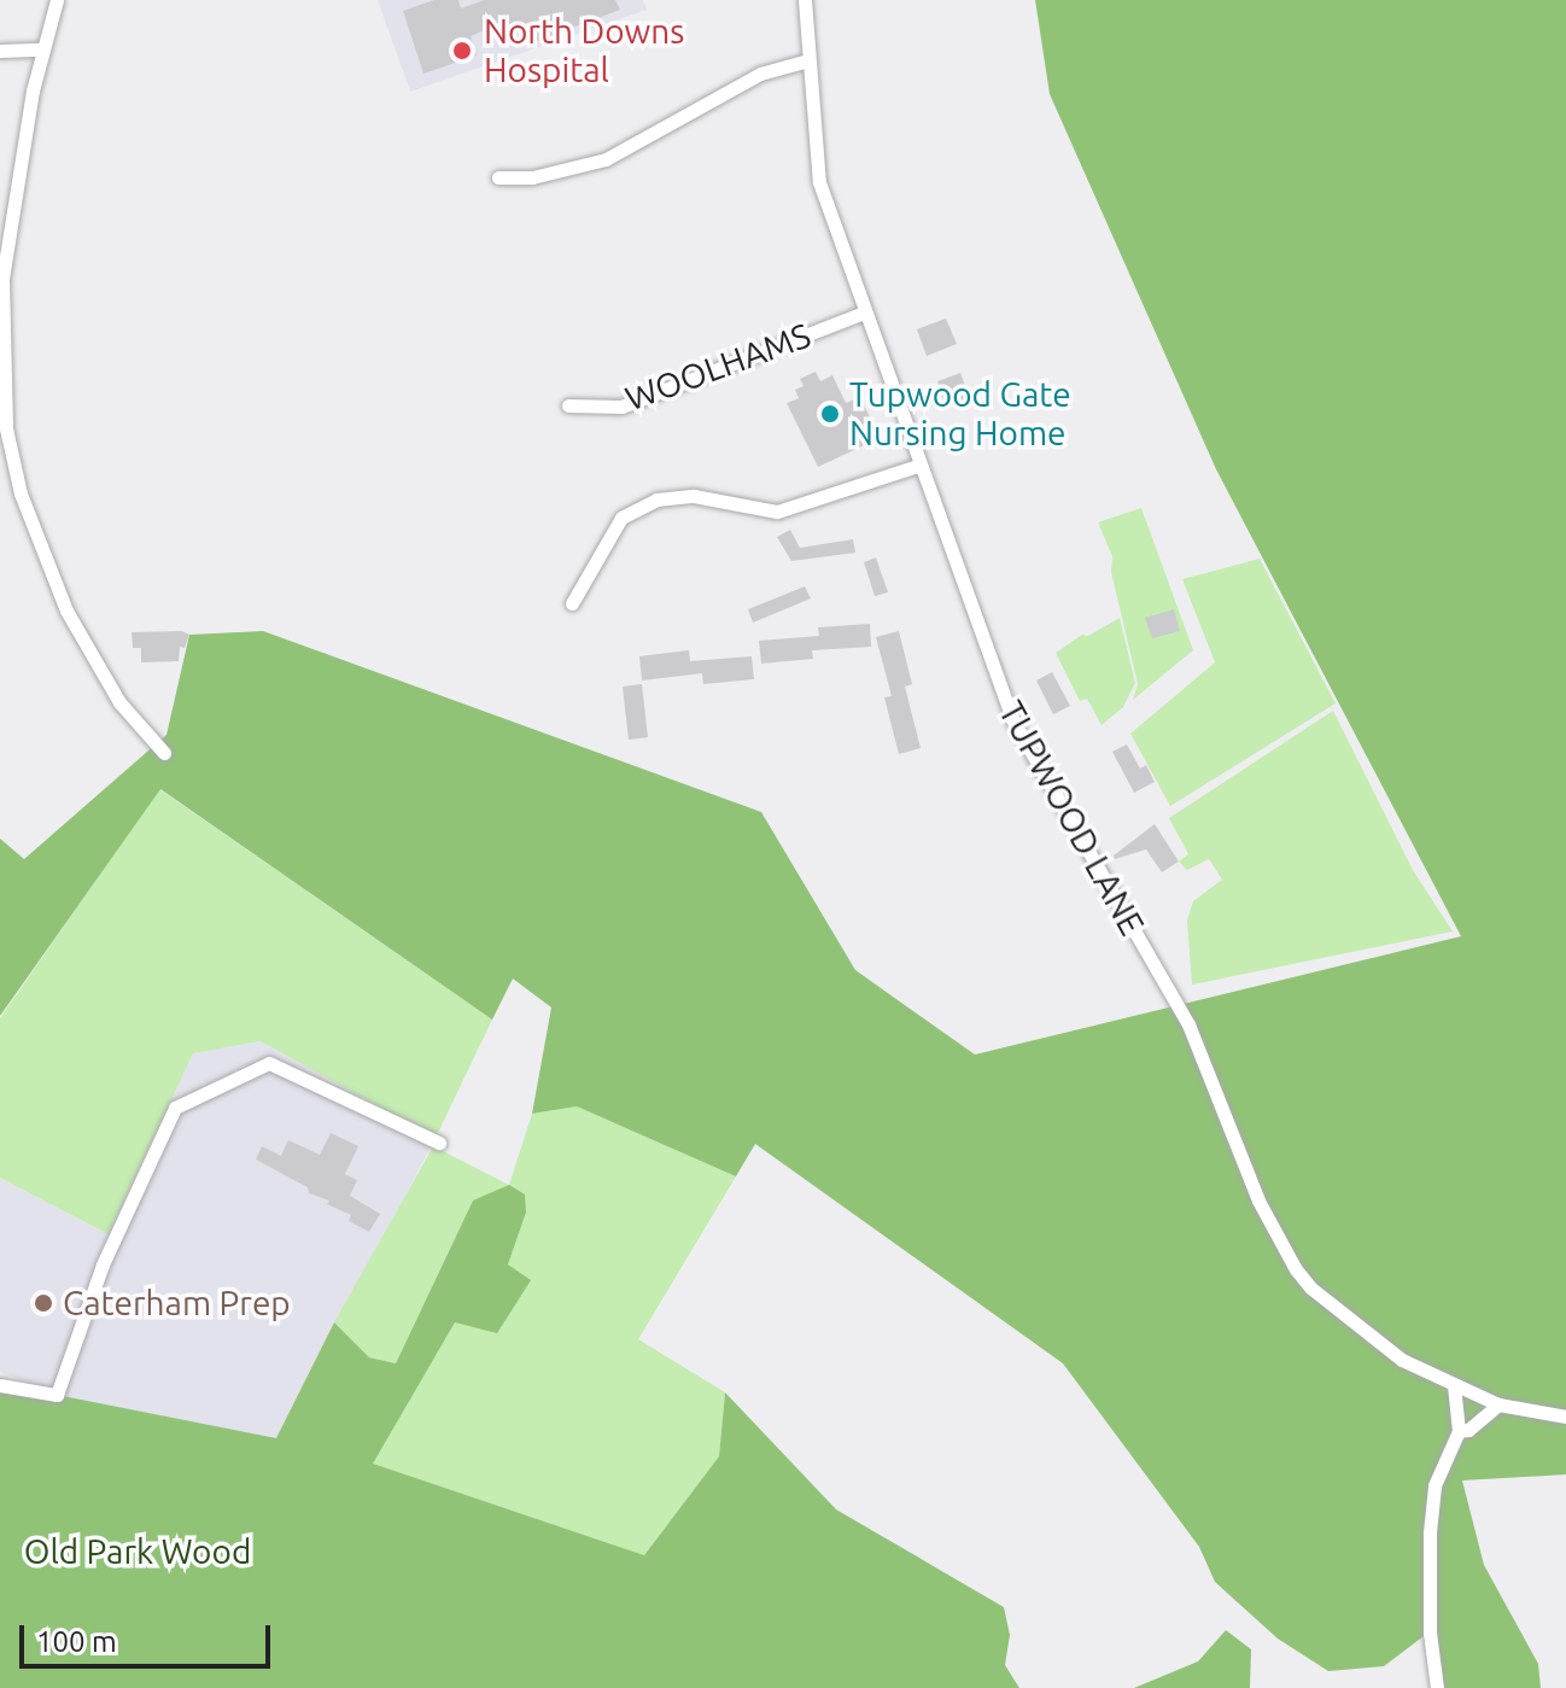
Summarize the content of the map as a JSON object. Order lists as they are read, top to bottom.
{
  "streets": {
    "street": ["WOOLHAMS", "TUPWOOD LANE"]
  },
  "crossings": [
    ["WOOLHAMS", "TUPWOOD LANE"]
  ],
  "parks": ["Old Park Wood"],
  "places": ["North Downs Hospital", "Tupwood Gate Nursing Home", "Caterham Prep"],
  "scale_bar": "100 m"
}
